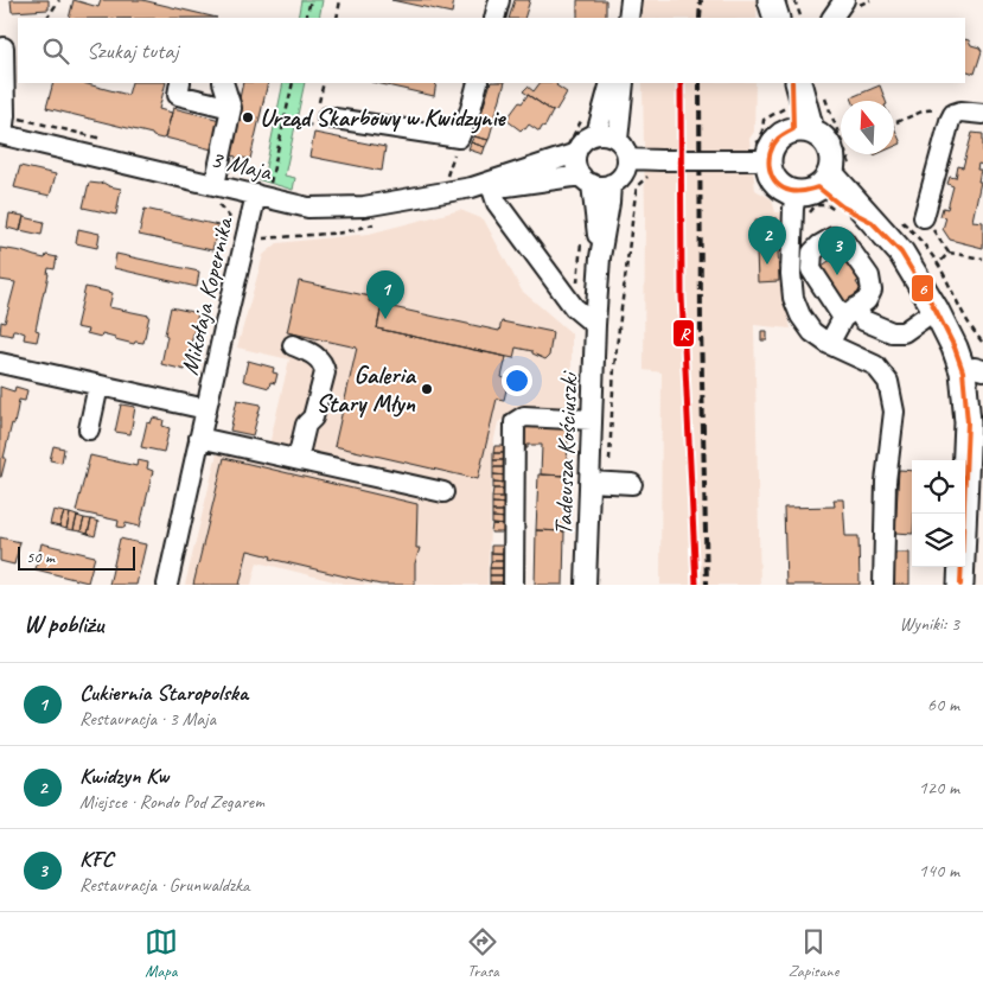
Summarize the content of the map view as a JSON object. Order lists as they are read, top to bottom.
{
  "streets": {
    "street": ["3 Maja", "Mikołaja Kopernika", "Tadeusza Kościuszki"]
  },
  "crossings": [
    ["3 Maja", "Mikołaja Kopernika"],
    ["3 Maja", "Tadeusza Kościuszki"]
  ],
  "places": ["Urząd Skarbowy w Kwidzynie", "Galeria Stary Młyn"],
  "lines": ["transit line R", "transit line 6"],
  "scale_bar": "50 m",
  "north": "top",
  "page": {
    "search": "Szukaj tutaj",
    "pins": ["2", "3", "1"],
    "scale": "50 m",
    "heading": ["W pobliżu", "Wyniki: 3"],
    "list": [
      {
        "mark": "1",
        "name": "Cukiernia Staropolska",
        "note": "Restauracja · 3 Maja",
        "value": "60 m"
      },
      {
        "mark": "2",
        "name": "Kwidzyn Kw",
        "note": "Miejsce · Rondo Pod Zegarem",
        "value": "120 m"
      },
      {
        "mark": "3",
        "name": "KFC",
        "note": "Restauracja · Grunwaldzka",
        "value": "140 m"
      }
    ],
    "nav": ["Mapa", "Trasa", "Zapisane"]
  }
}
